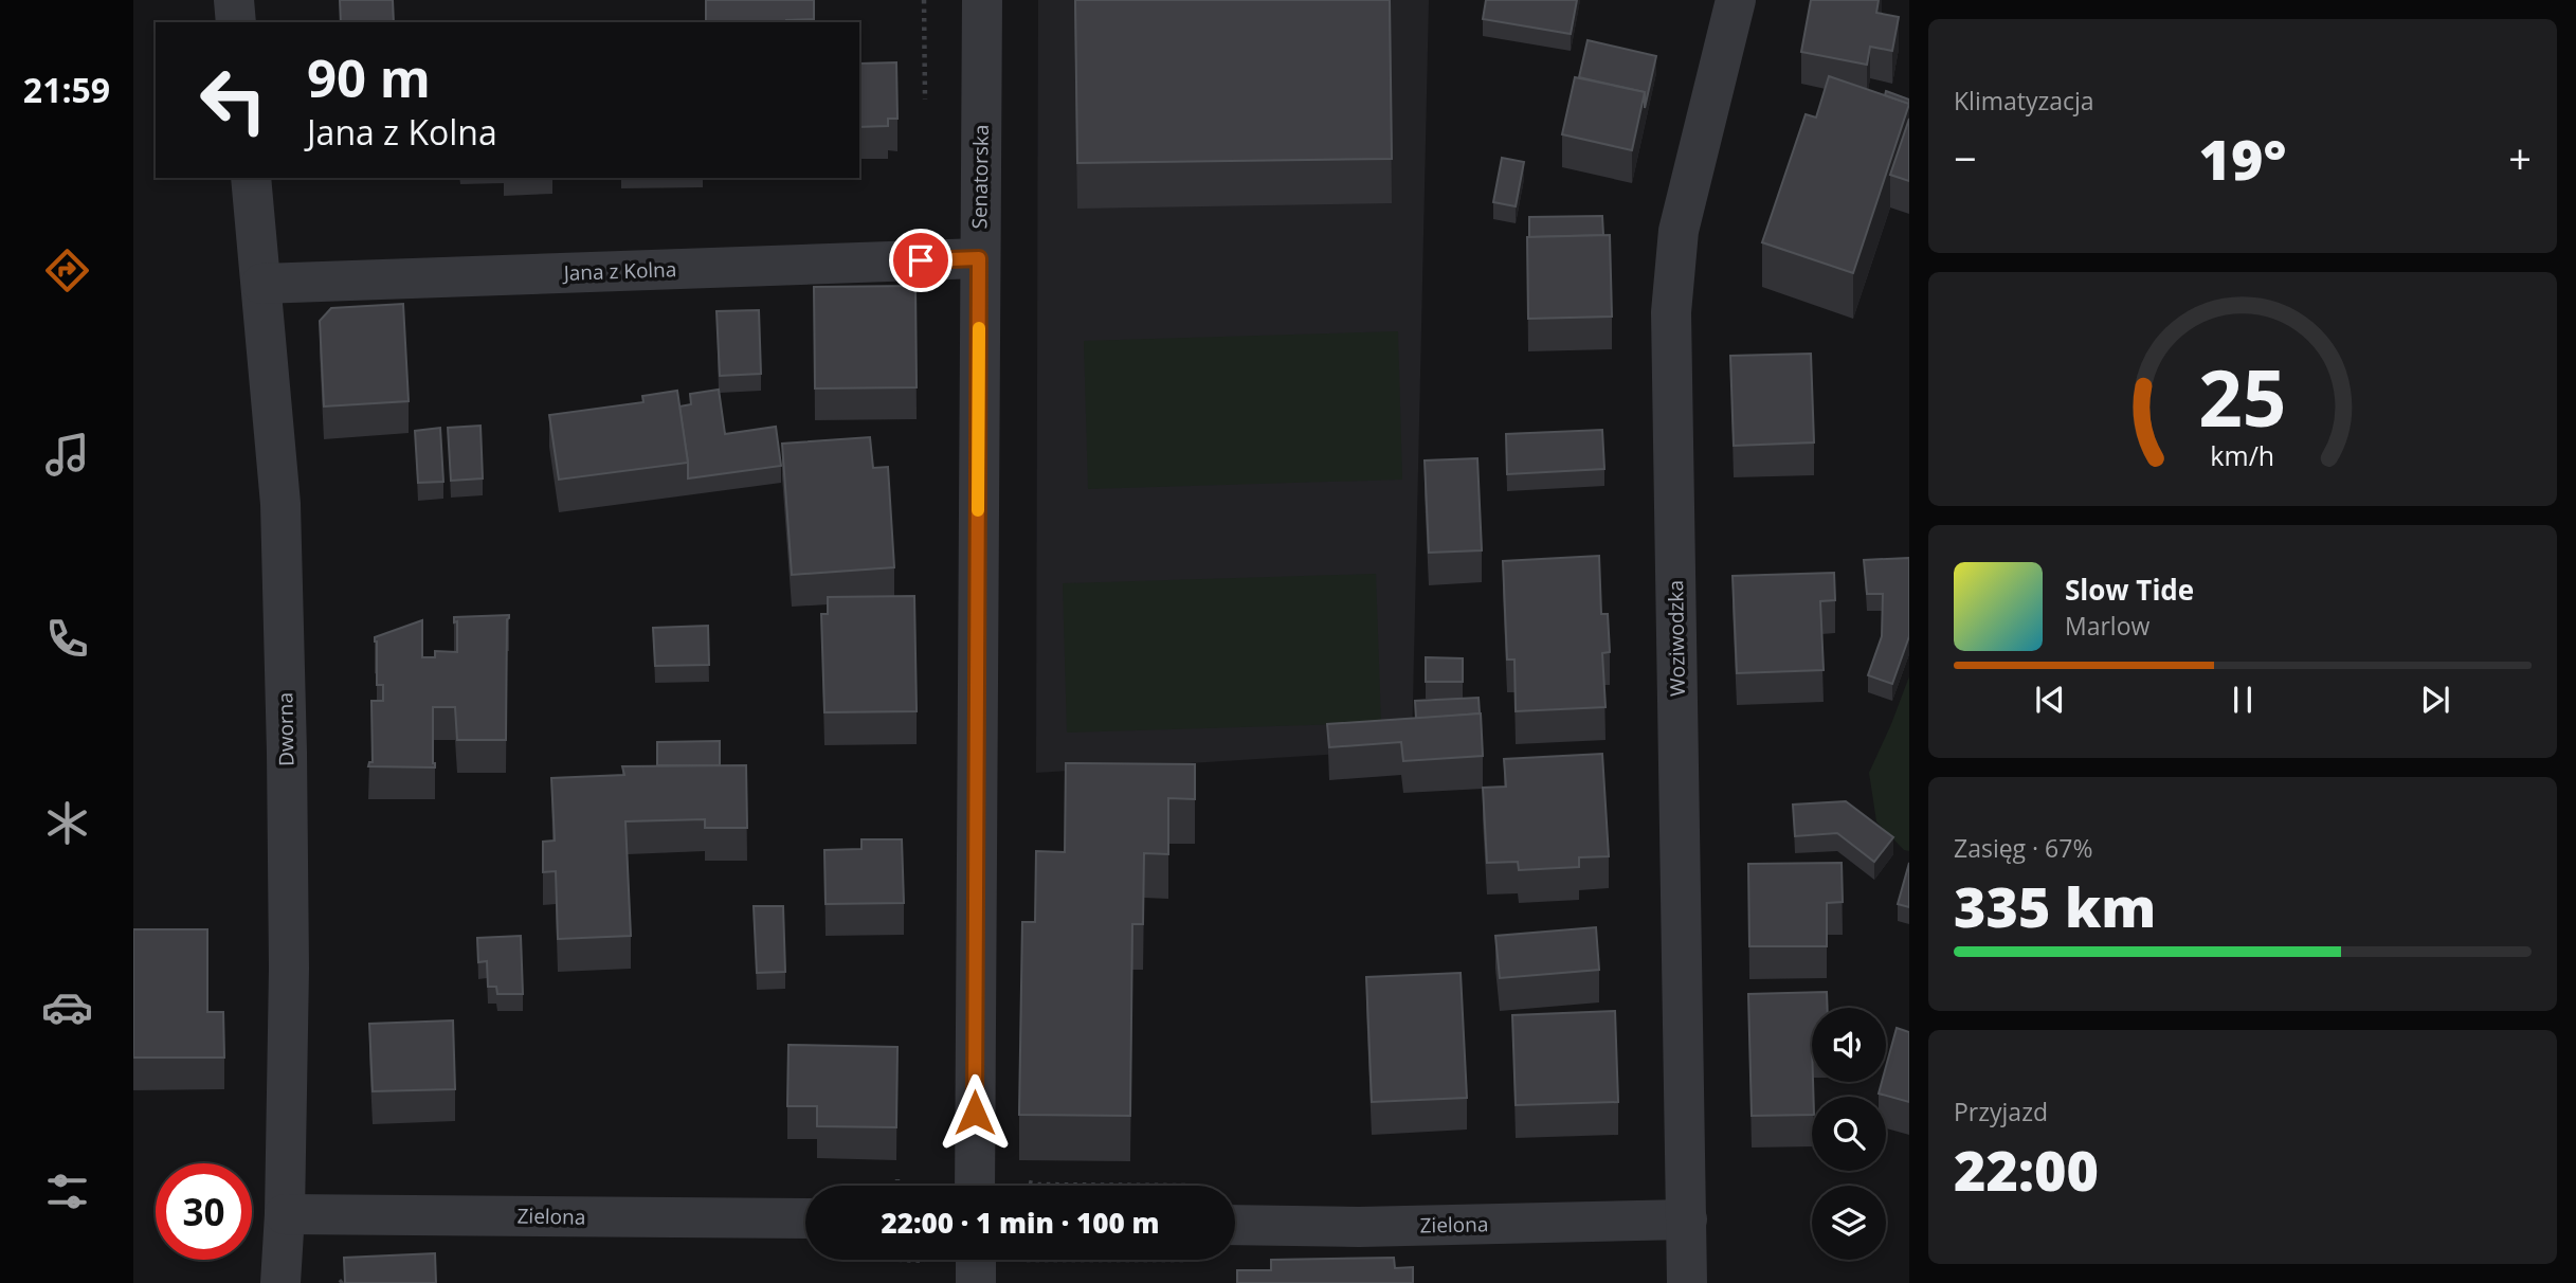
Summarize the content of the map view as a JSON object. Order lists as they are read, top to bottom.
{
  "streets": {
    "street": [
      "Senatorska",
      "Jana z Kolna",
      "Woziwodzka",
      "Dworna",
      "Zielona"
    ]
  },
  "crossings": [
    ["Senatorska", "Jana z Kolna"],
    ["Jana z Kolna", "Dworna"],
    ["Woziwodzka", "Zielona"],
    ["Dworna", "Zielona"]
  ],
  "page": {
    "tabs": "21:59",
    "tile": [
      "Klimatyzacja",
      ["Zasięg · 67%", "335 km"],
      ["Przyjazd", "22:00"]
    ],
    "turn": ["90 m", "Jana z Kolna"],
    "heat": ["−", "19°", "+"],
    "song": ["Slow Tide", "Marlow"],
    "limit": "30",
    "trip": "22:00 · 1 min · 100 m",
    "gauge": ["25", "km/h"]
  }
}
